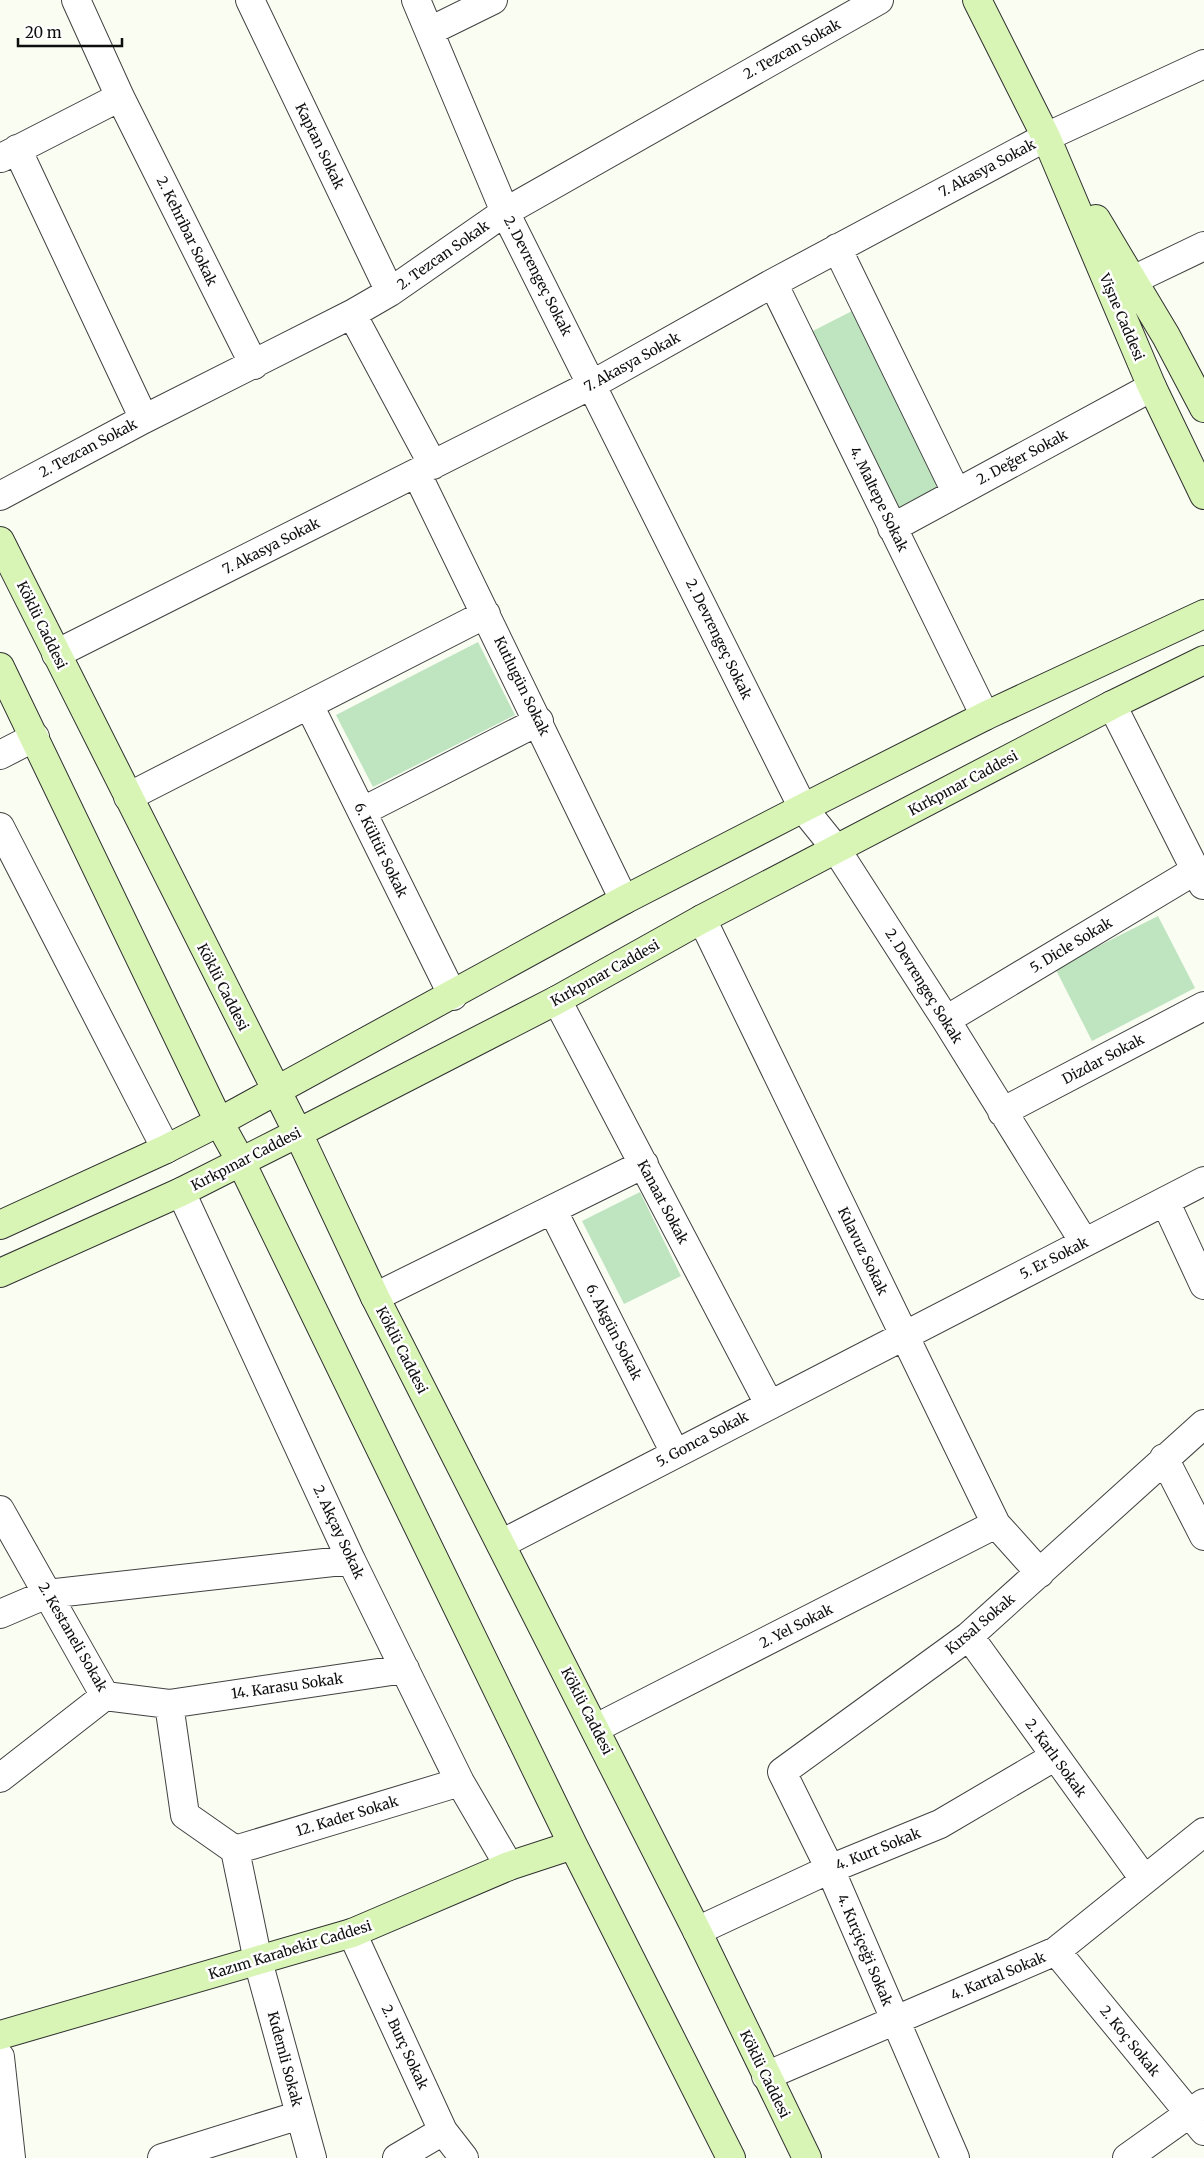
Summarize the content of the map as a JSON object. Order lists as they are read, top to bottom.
{
  "streets": {
    "main road": [
      "Vişne Caddesi",
      "Köklü Caddesi",
      "Kırkpınar Caddesi",
      "Kazım Karabekir Caddesi"
    ],
    "street": [
      "2. Tezcan Sokak",
      "Kaptan Sokak",
      "7. Akasya Sokak",
      "2. Kehribar Sokak",
      "2. Devrengeç Sokak",
      "2. Değer Sokak",
      "4. Maltepe Sokak",
      "Kutlugün Sokak",
      "6. Kültür Sokak",
      "5. Dicle Sokak",
      "Dizdar Sokak",
      "Kanaat Sokak",
      "Kılavuz Sokak",
      "5. Er Sokak",
      "6. Akgün Sokak",
      "5. Gonca Sokak",
      "2. Akçay Sokak",
      "Kırsal Sokak",
      "2. Yel Sokak",
      "2. Kestaneli Sokak",
      "14. Karasu Sokak",
      "2. Karlı Sokak",
      "12. Kader Sokak",
      "4. Kurt Sokak",
      "4. Kırçiçeği Sokak",
      "4. Kartal Sokak",
      "2. Koç Sokak",
      "2. Burç Sokak",
      "Kıdemli Sokak"
    ]
  },
  "crossings": [
    ["2. Tezcan Sokak", "Kaptan Sokak"],
    ["2. Tezcan Sokak", "2. Kehribar Sokak"],
    ["2. Tezcan Sokak", "2. Devrengeç Sokak"],
    ["2. Tezcan Sokak", "Kutlugün Sokak"],
    ["7. Akasya Sokak", "2. Devrengeç Sokak"],
    ["7. Akasya Sokak", "Vişne Caddesi"],
    ["7. Akasya Sokak", "4. Maltepe Sokak"],
    ["7. Akasya Sokak", "Köklü Caddesi"],
    ["7. Akasya Sokak", "Kutlugün Sokak"],
    ["2. Devrengeç Sokak", "Kırkpınar Caddesi"],
    ["2. Devrengeç Sokak", "5. Dicle Sokak"],
    ["2. Devrengeç Sokak", "Dizdar Sokak"],
    ["2. Devrengeç Sokak", "5. Er Sokak"],
    ["Vişne Caddesi", "2. Değer Sokak"],
    ["2. Değer Sokak", "4. Maltepe Sokak"],
    ["Köklü Caddesi", "Kırkpınar Caddesi"],
    ["Köklü Caddesi", "5. Gonca Sokak"],
    ["Köklü Caddesi", "2. Yel Sokak"],
    ["Köklü Caddesi", "4. Kurt Sokak"],
    ["Köklü Caddesi", "4. Kartal Sokak"],
    ["Kırkpınar Caddesi", "Kanaat Sokak"],
    ["Kırkpınar Caddesi", "Kılavuz Sokak"],
    ["Kırkpınar Caddesi", "2. Akçay Sokak"],
    ["Kanaat Sokak", "5. Gonca Sokak"],
    ["Kılavuz Sokak", "5. Er Sokak"],
    ["Kılavuz Sokak", "5. Gonca Sokak"],
    ["Kılavuz Sokak", "Kırsal Sokak"],
    ["Kılavuz Sokak", "2. Yel Sokak"],
    ["5. Er Sokak", "5. Gonca Sokak"],
    ["6. Akgün Sokak", "5. Gonca Sokak"],
    ["2. Akçay Sokak", "14. Karasu Sokak"],
    ["2. Akçay Sokak", "12. Kader Sokak"],
    ["2. Akçay Sokak", "Kazım Karabekir Caddesi"],
    ["Kırsal Sokak", "2. Karlı Sokak"],
    ["Kırsal Sokak", "4. Kırçiçeği Sokak"],
    ["2. Kestaneli Sokak", "14. Karasu Sokak"],
    ["2. Karlı Sokak", "4. Kurt Sokak"],
    ["2. Karlı Sokak", "4. Kartal Sokak"],
    ["4. Kurt Sokak", "4. Kırçiçeği Sokak"],
    ["Kazım Karabekir Caddesi", "2. Burç Sokak"],
    ["Kazım Karabekir Caddesi", "Kıdemli Sokak"],
    ["4. Kırçiçeği Sokak", "4. Kartal Sokak"],
    ["4. Kartal Sokak", "2. Koç Sokak"]
  ],
  "scale_bar": "20 m"
}
